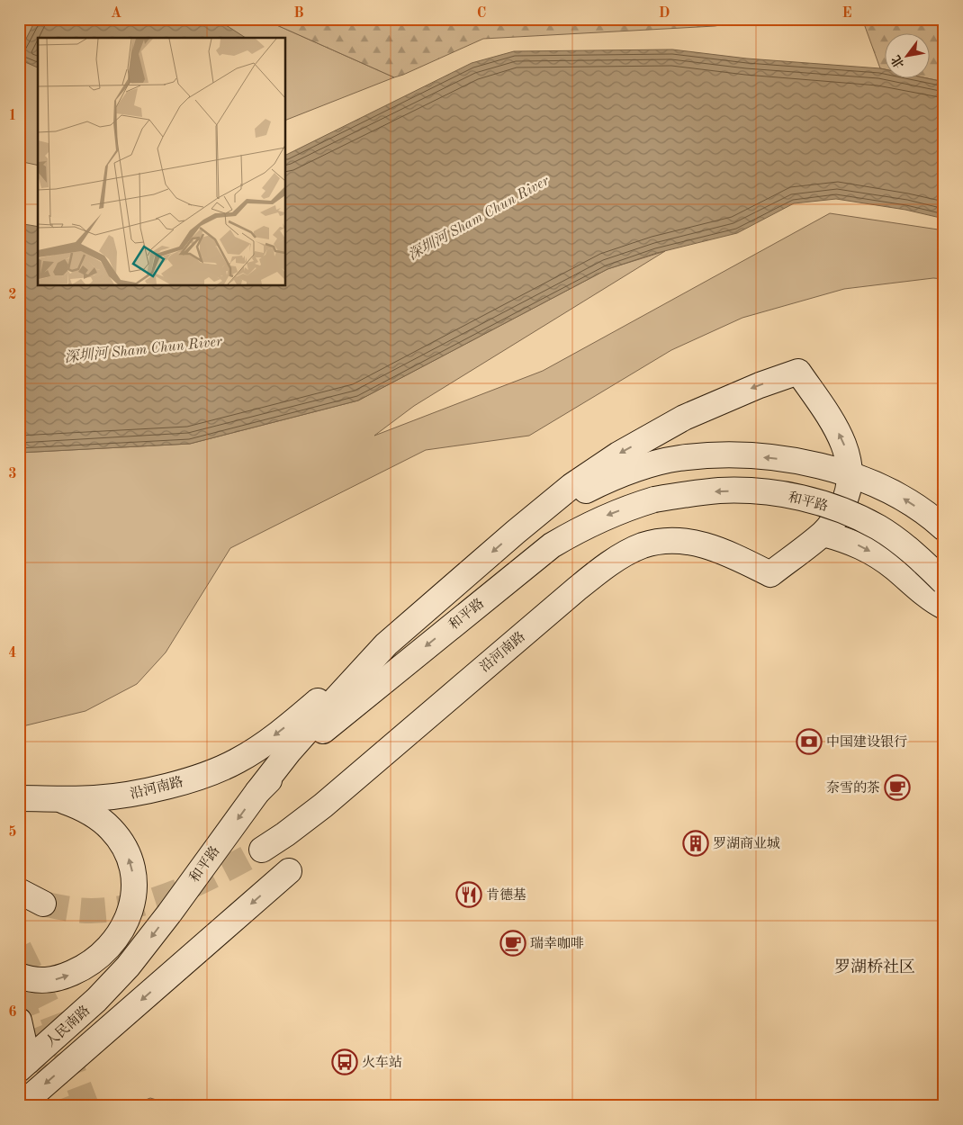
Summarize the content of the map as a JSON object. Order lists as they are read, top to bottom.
{
  "streets": {
    "main road": ["和平路", "沿河南路", "人民南路"]
  },
  "crossings": [
    ["和平路", "人民南路"]
  ],
  "districts": ["罗湖桥社区"],
  "water": ["深圳河 Sham Chun River"],
  "places": {
    "bank": ["中国建设银行"],
    "cafe": ["奈雪的茶", "瑞幸咖啡"],
    "building": ["罗湖商业城"],
    "restaurant": ["肯德基"],
    "bus stop": ["火车站"]
  },
  "north": "bottom left",
  "grid": {
    "columns": [
      "A",
      "B",
      "C",
      "D",
      "E"
    ],
    "rows": [
      "1",
      "2",
      "3",
      "4",
      "5",
      "6"
    ]
  }
}
